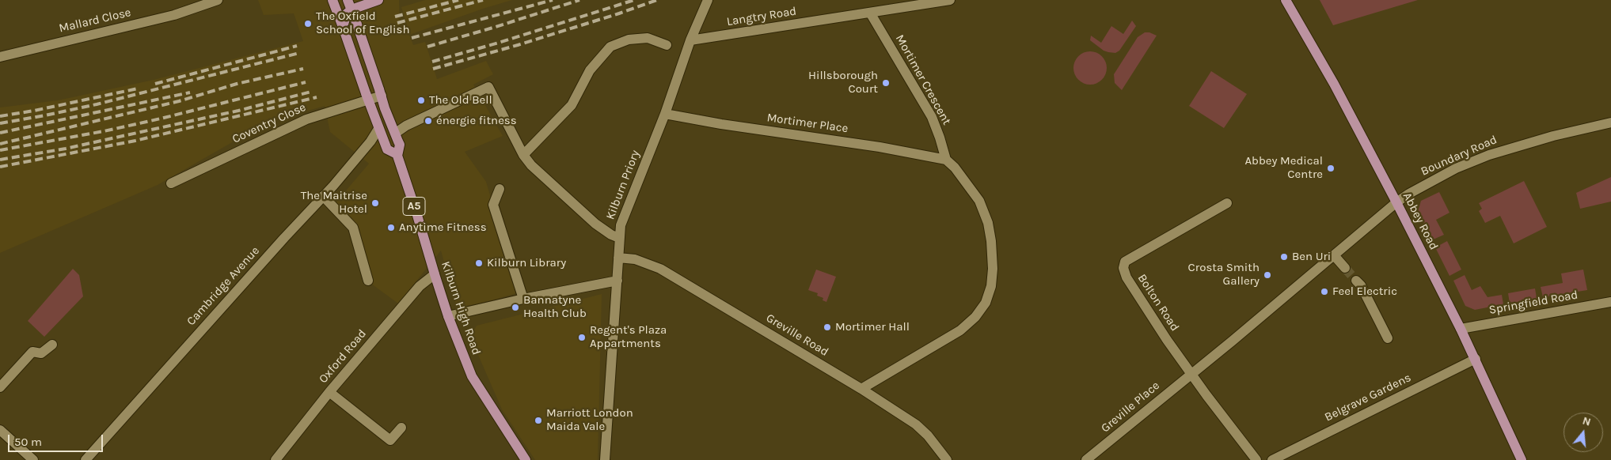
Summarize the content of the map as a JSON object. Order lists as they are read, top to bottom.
{
  "streets": {
    "main road": ["A5", "Abbey Road", "Kilburn High Road"],
    "street": [
      "Langtry Road",
      "Mallard Close",
      "Mortimer Crescent",
      "Coventry Close",
      "Mortimer Place",
      "Boundary Road",
      "Kilburn Priory",
      "Cambridge Avenue",
      "Bolton Road",
      "Springfield Road",
      "Greville Road",
      "Oxford Road",
      "Belgrave Gardens",
      "Greville Place"
    ]
  },
  "crossings": [
    ["Langtry Road", "Mortimer Crescent"],
    ["Langtry Road", "Kilburn Priory"],
    ["Mortimer Crescent", "Mortimer Place"],
    ["Mortimer Crescent", "Greville Road"],
    ["Coventry Close", "Kilburn High Road"],
    ["Mortimer Place", "Kilburn Priory"],
    ["Boundary Road", "Abbey Road"],
    ["Boundary Road", "Bolton Road"],
    ["Boundary Road", "Greville Place"],
    ["Kilburn Priory", "Greville Road"],
    ["Abbey Road", "Springfield Road"],
    ["Abbey Road", "Belgrave Gardens"],
    ["Cambridge Avenue", "Kilburn High Road"],
    ["Bolton Road", "Greville Place"],
    ["Kilburn High Road", "Oxford Road"]
  ],
  "places": [
    "The Oxfield School of English",
    "Hillsborough Court",
    "The Old Bell",
    "énergie fitness",
    "Abbey Medical Centre",
    "The Maitrise Hotel",
    "Anytime Fitness",
    "Ben Uri",
    "Kilburn Library",
    "Crosta Smith Gallery",
    "Feel Electric",
    "Bannatyne Health Club",
    "Mortimer Hall",
    "Regent's Plaza Appartments",
    "Marriott London Maida Vale"
  ],
  "scale_bar": "50 m",
  "north": "top"
}
